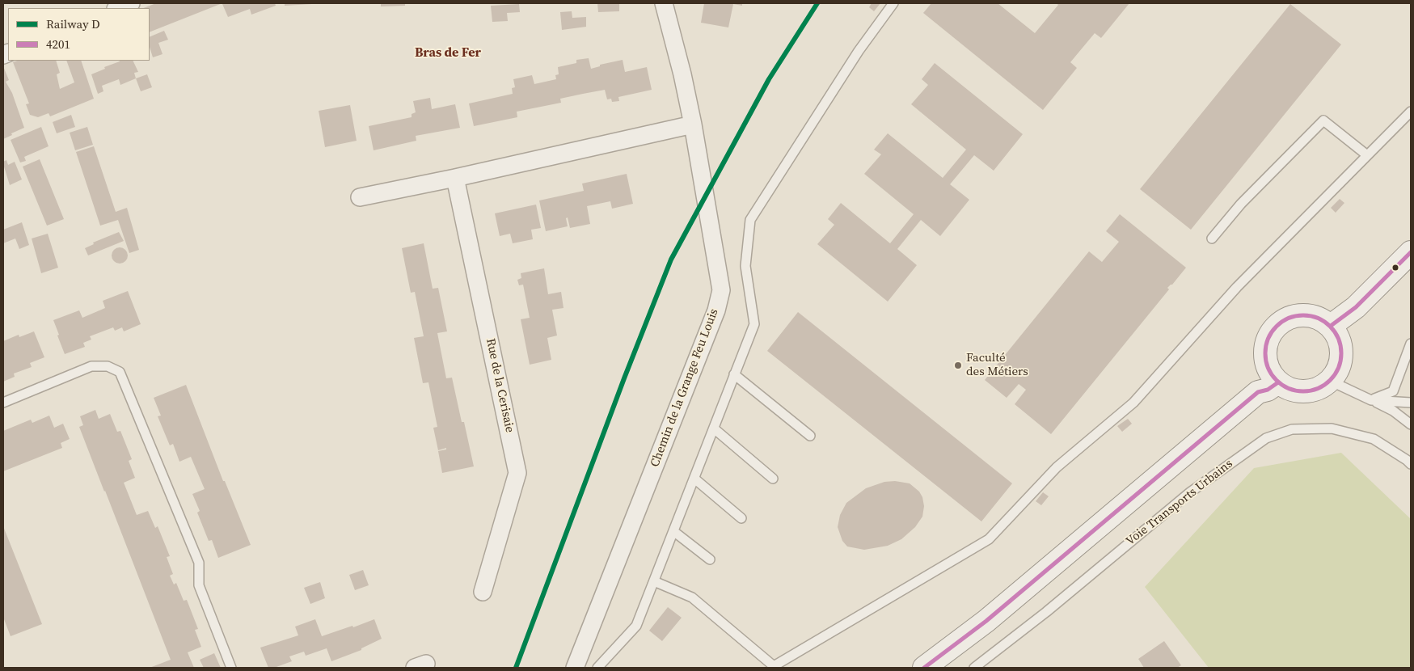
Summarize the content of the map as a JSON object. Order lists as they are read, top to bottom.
{
  "streets": {
    "street": ["Rue de la Cerisaie", "Chemin de la Grange Feu Louis"],
    "lane": ["Voie Transports Urbains"]
  },
  "districts": ["Bras de Fer"],
  "places": ["Faculté des Métiers"],
  "lines": ["rail line D", "transit line 4201"],
  "legend": ["Railway D", "4201"]
}
